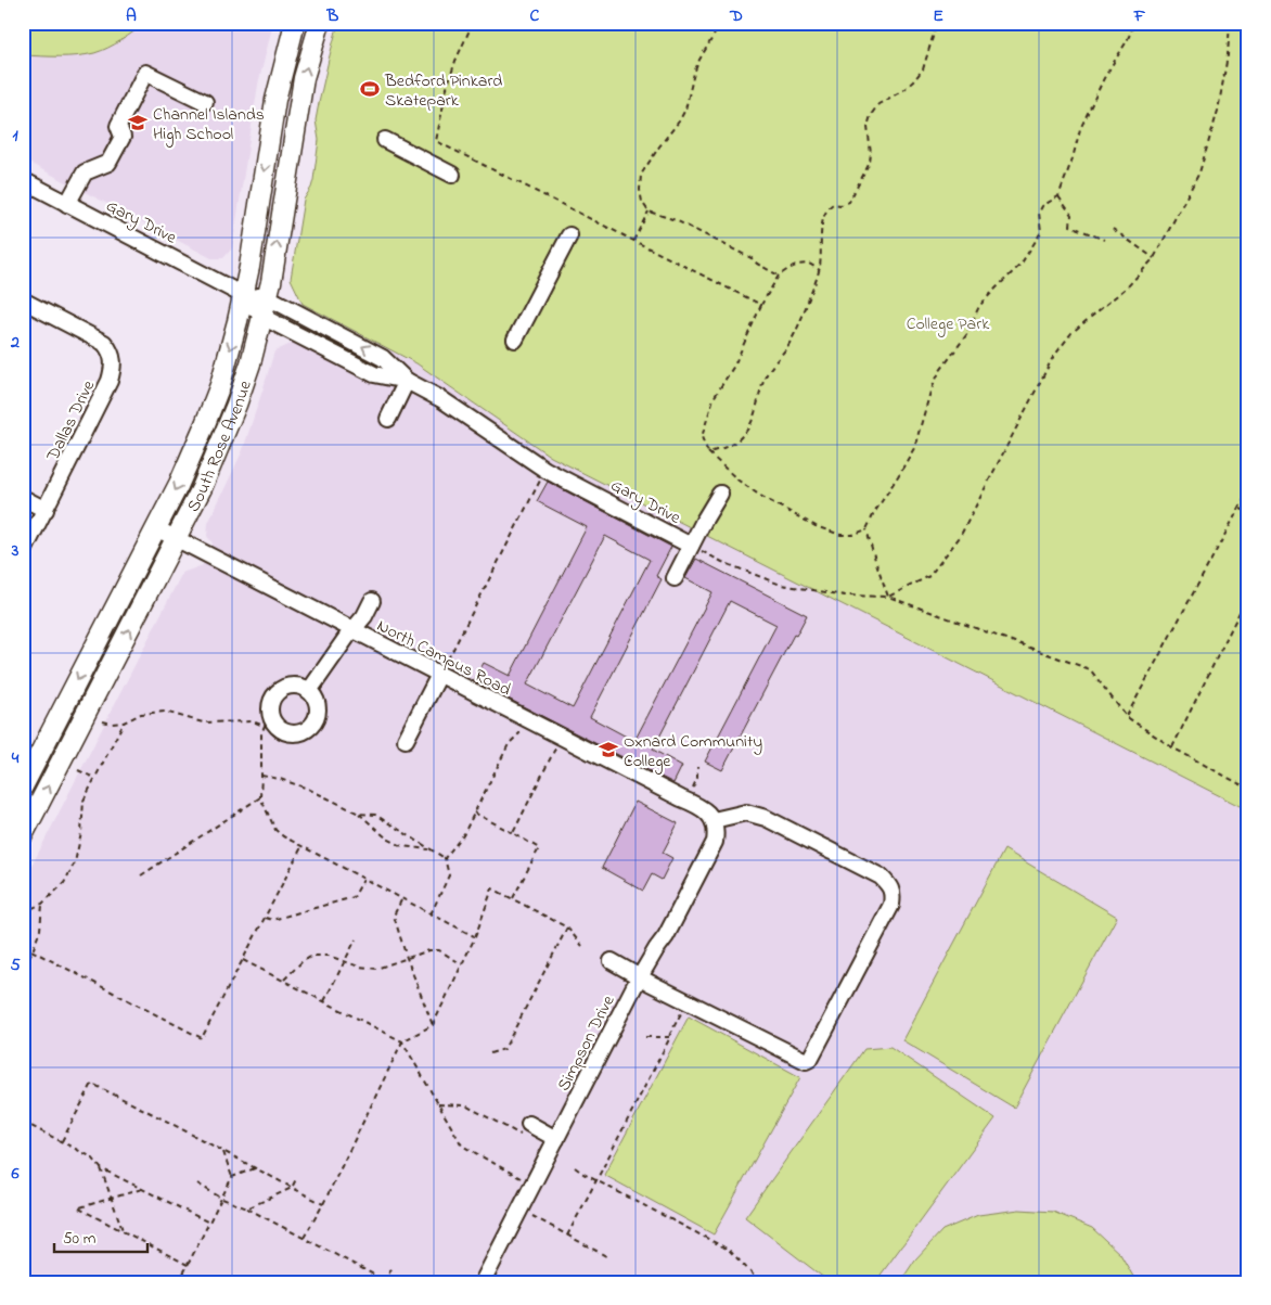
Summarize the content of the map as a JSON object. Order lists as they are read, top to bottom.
{
  "streets": {
    "main road": ["South Rose Avenue"],
    "street": [
      "Gary Drive",
      "Dallas Drive",
      "North Campus Road",
      "Simpson Drive"
    ]
  },
  "crossings": [
    ["Gary Drive", "South Rose Avenue"],
    ["South Rose Avenue", "North Campus Road"],
    ["North Campus Road", "Simpson Drive"]
  ],
  "parks": ["College Park"],
  "places": {
    "sports": ["Bedford Pinkard Skatepark"],
    "school or university": ["Channel Islands High School", "Oxnard Community College"]
  },
  "scale_bar": "50 m",
  "grid": {
    "columns": [
      "A",
      "B",
      "C",
      "D",
      "E",
      "F"
    ],
    "rows": [
      "1",
      "2",
      "3",
      "4",
      "5",
      "6"
    ]
  }
}
